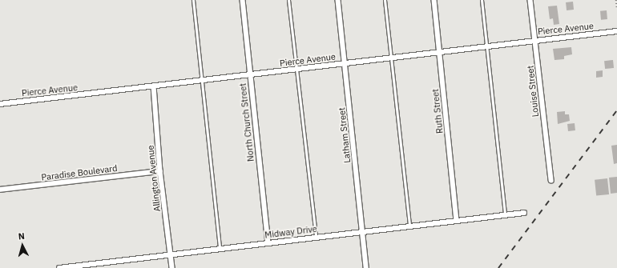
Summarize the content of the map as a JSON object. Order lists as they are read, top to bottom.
{
  "streets": {
    "street": [
      "Pierce Avenue",
      "Louise Street",
      "Ruth Street",
      "North Church Street",
      "Latham Street",
      "Paradise Boulevard",
      "Allington Avenue",
      "Midway Drive"
    ]
  },
  "crossings": [
    ["Pierce Avenue", "Louise Street"],
    ["Pierce Avenue", "Ruth Street"],
    ["Pierce Avenue", "North Church Street"],
    ["Pierce Avenue", "Latham Street"],
    ["Pierce Avenue", "Allington Avenue"],
    ["Ruth Street", "Midway Drive"],
    ["North Church Street", "Midway Drive"],
    ["Latham Street", "Midway Drive"],
    ["Paradise Boulevard", "Allington Avenue"],
    ["Allington Avenue", "Midway Drive"]
  ],
  "north": "top"
}
